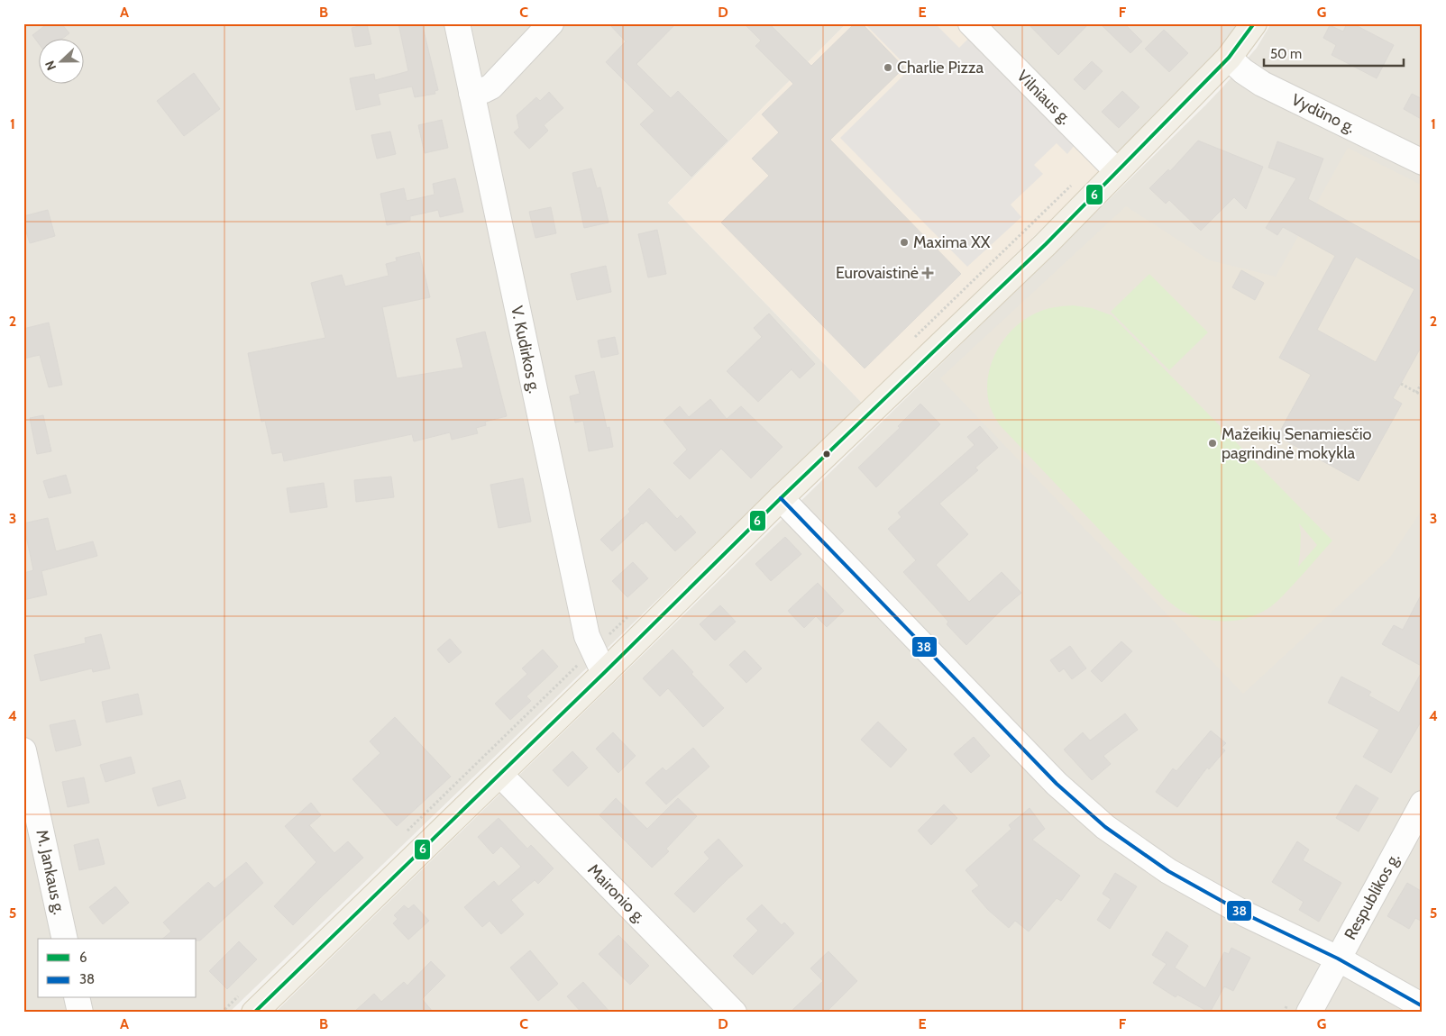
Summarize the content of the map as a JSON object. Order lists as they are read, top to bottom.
{
  "streets": {
    "street": [
      "Vilniaus g.",
      "Vydūno g.",
      "V. Kudirkos g.",
      "M. Jankaus g.",
      "Maironio g.",
      "Respublikos g."
    ]
  },
  "places": {
    "other": ["Charlie Pizza", "Maxima XX", "Mažeikių Senamiesčio pagrindinė mokykla"],
    "health": ["Eurovaistinė"]
  },
  "lines": ["transit line 6", "transit line 38"],
  "legend": ["6", "38"],
  "scale_bar": "50 m",
  "north": "left",
  "grid": {
    "columns": [
      "A",
      "B",
      "C",
      "D",
      "E",
      "F",
      "G"
    ],
    "rows": [
      "1",
      "2",
      "3",
      "4",
      "5"
    ]
  }
}
